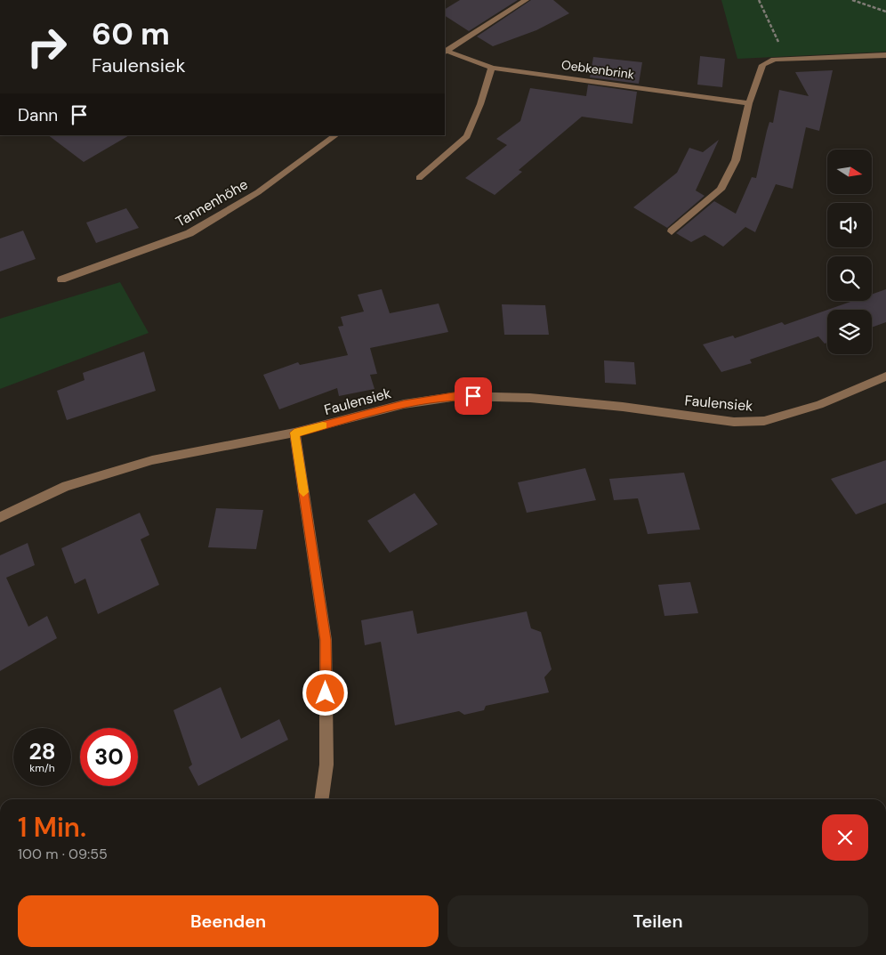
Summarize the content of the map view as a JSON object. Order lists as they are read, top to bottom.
{
  "streets": {
    "street": ["Oebkenbrink", "Tannenhöhe", "Faulensiek"]
  },
  "north": "right",
  "page": {
    "turn": ["60 m", "Faulensiek"],
    "then": "Dann",
    "speed": "28 km/h",
    "limit": "30",
    "heading": ["1 Min.", "100 m · 09:55"],
    "buttons": ["Beenden", "Teilen"]
  }
}
